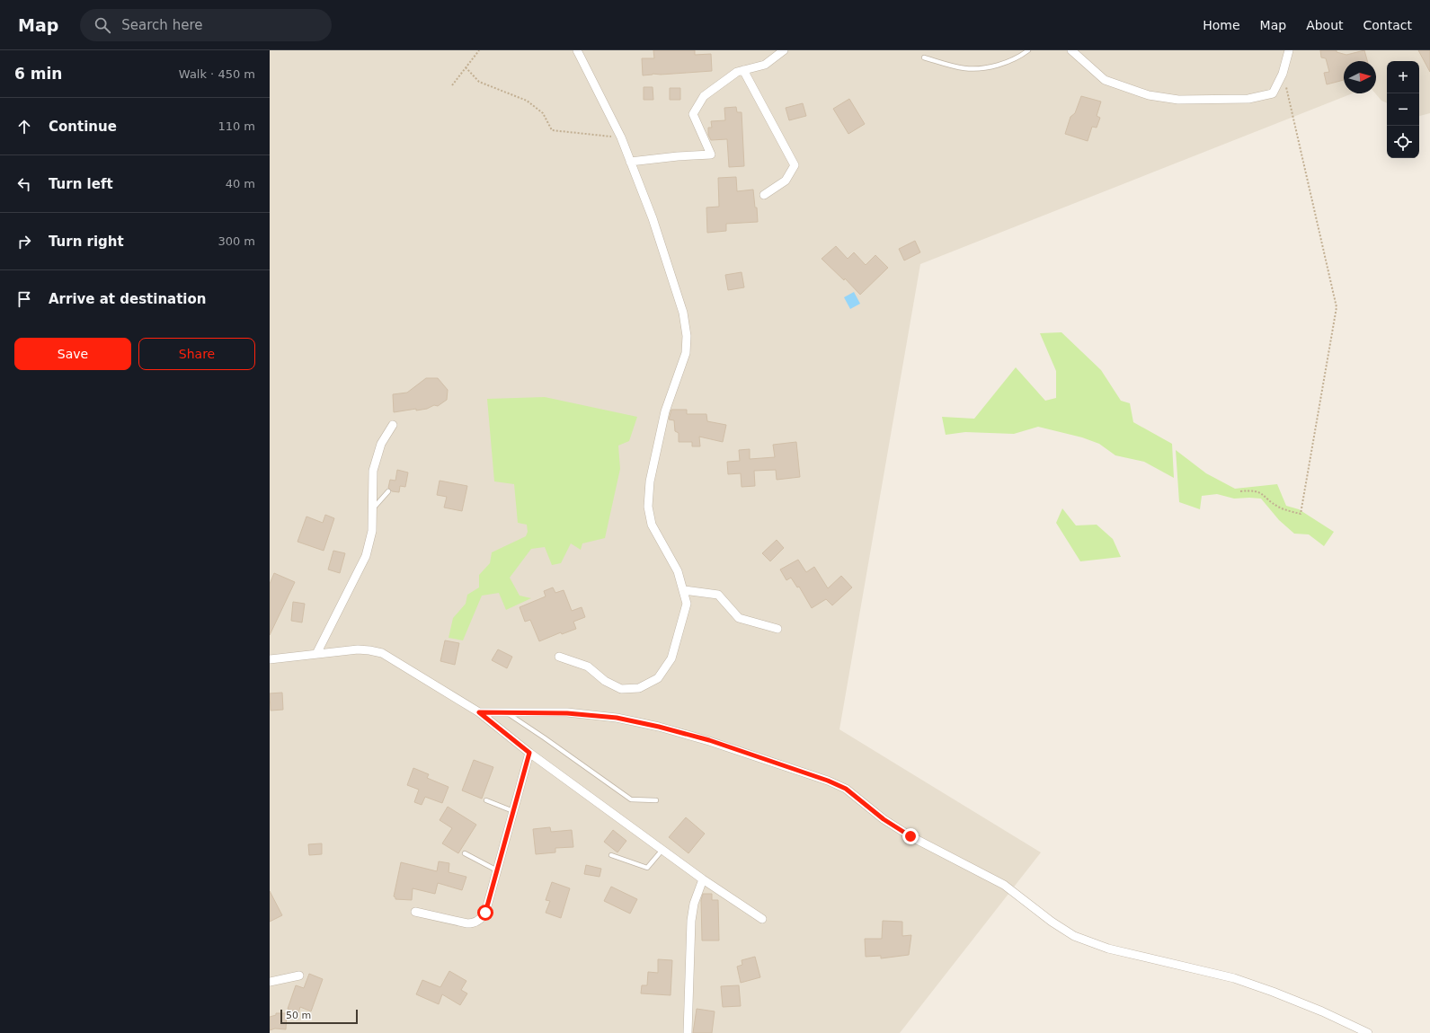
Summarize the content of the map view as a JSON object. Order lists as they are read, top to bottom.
{
  "scale_bar": "50 m",
  "north": "right",
  "page": {
    "header": "Map",
    "search": "Search here",
    "nav": [
      "Home",
      "Map",
      "About",
      "Contact"
    ],
    "heading": ["6 min", "Walk · 450 m"],
    "map_buttons": ["+", "−"],
    "list": [
      ["Continue", "110 m"],
      ["Turn left", "40 m"],
      ["Turn right", "300 m"],
      "Arrive at destination"
    ],
    "buttons": ["Save", "Share"],
    "scale": "50 m"
  }
}
